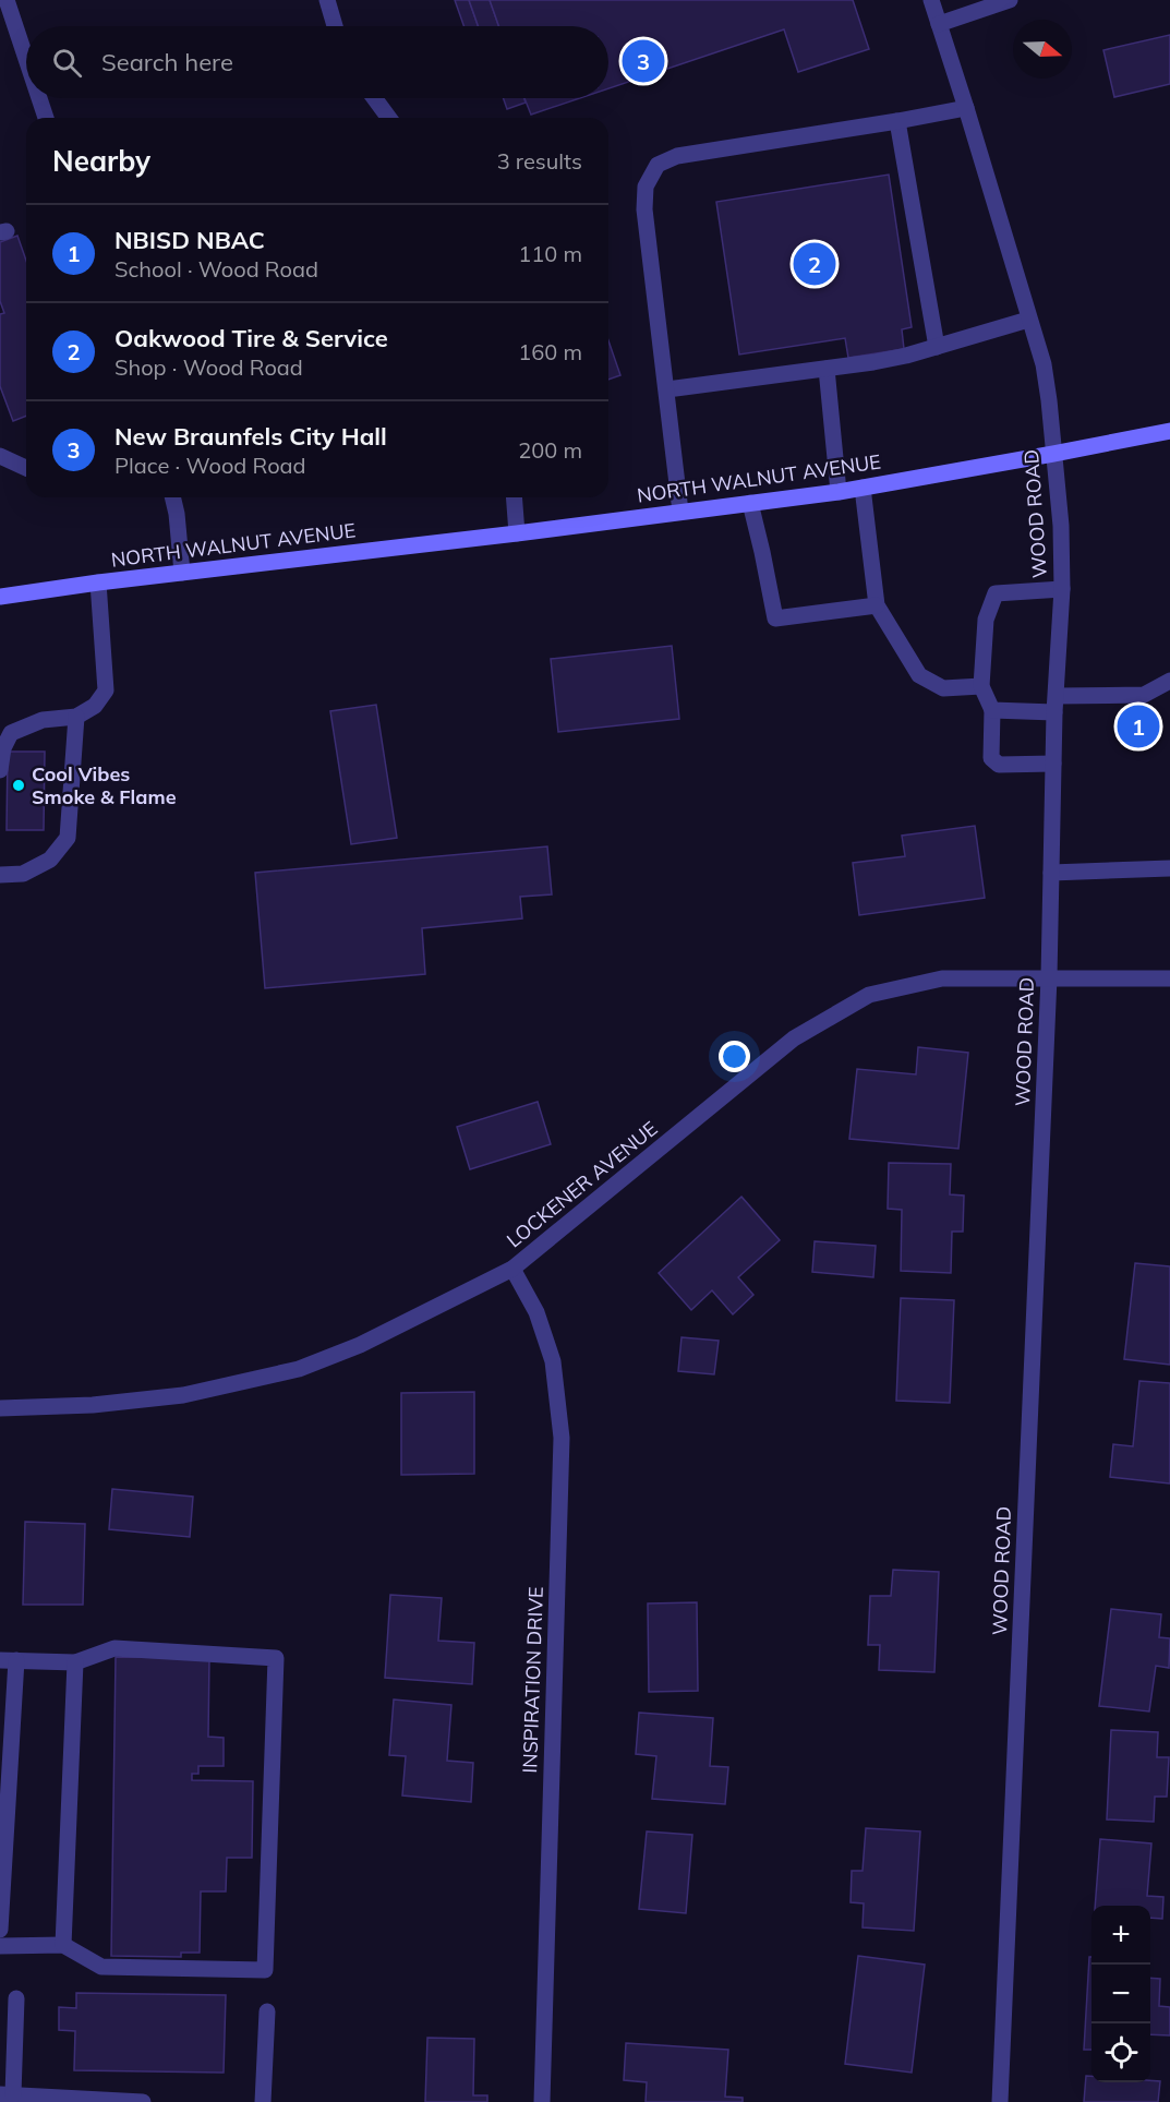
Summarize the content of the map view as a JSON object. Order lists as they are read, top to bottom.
{
  "streets": {
    "main road": ["NORTH WALNUT AVENUE"],
    "street": ["WOOD ROAD", "LOCKENER AVENUE", "INSPIRATION DRIVE"]
  },
  "crossings": [
    ["NORTH WALNUT AVENUE", "WOOD ROAD"],
    ["WOOD ROAD", "LOCKENER AVENUE"],
    ["LOCKENER AVENUE", "INSPIRATION DRIVE"]
  ],
  "places": ["Cool Vibes Smoke & Flame"],
  "north": "right",
  "page": {
    "search": "Search here",
    "pins": ["3", "2", "1"],
    "heading": ["Nearby", "3 results"],
    "list": [
      {
        "mark": "1",
        "name": "NBISD NBAC",
        "note": "School · Wood Road",
        "value": "110 m"
      },
      {
        "mark": "2",
        "name": "Oakwood Tire & Service",
        "note": "Shop · Wood Road",
        "value": "160 m"
      },
      {
        "mark": "3",
        "name": "New Braunfels City Hall",
        "note": "Place · Wood Road",
        "value": "200 m"
      }
    ],
    "map_buttons": ["+", "−"]
  }
}
